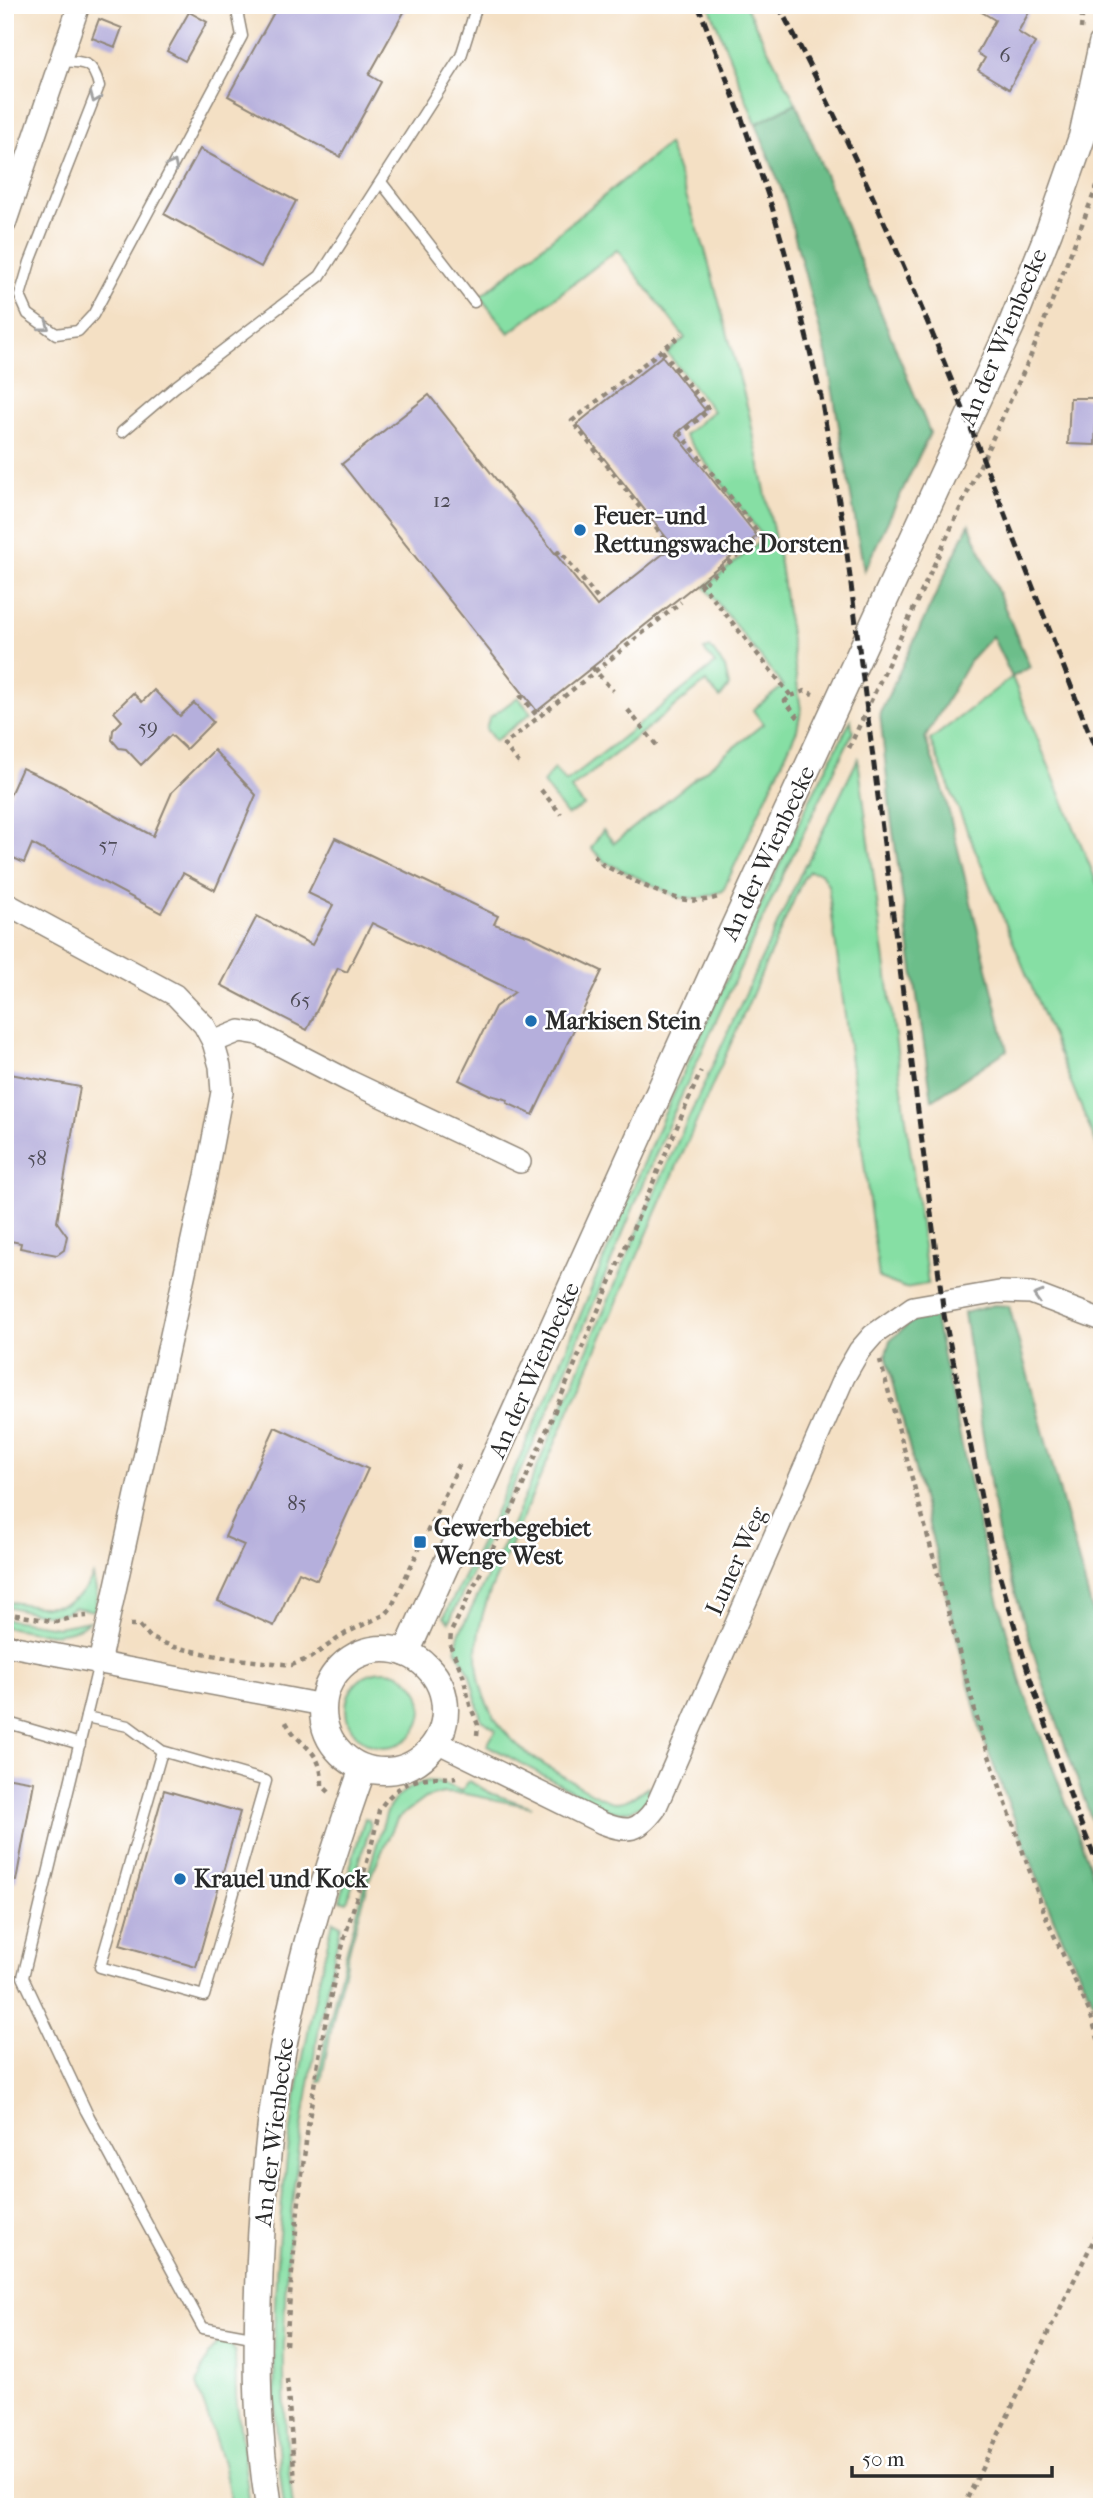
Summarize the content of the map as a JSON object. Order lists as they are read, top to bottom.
{
  "streets": {
    "street": ["An der Wienbecke", "Luner Weg"]
  },
  "crossings": [
    ["An der Wienbecke", "Luner Weg"]
  ],
  "places": {
    "other": ["Feuer- und Rettungswache Dorsten", "Markisen Stein", "Krauel und Kock"],
    "transit": ["Gewerbegebiet Wenge West"]
  },
  "house_numbers": [
    "6",
    "12",
    "59",
    "57",
    "65",
    "58",
    "85"
  ],
  "scale_bar": "50 m"
}
